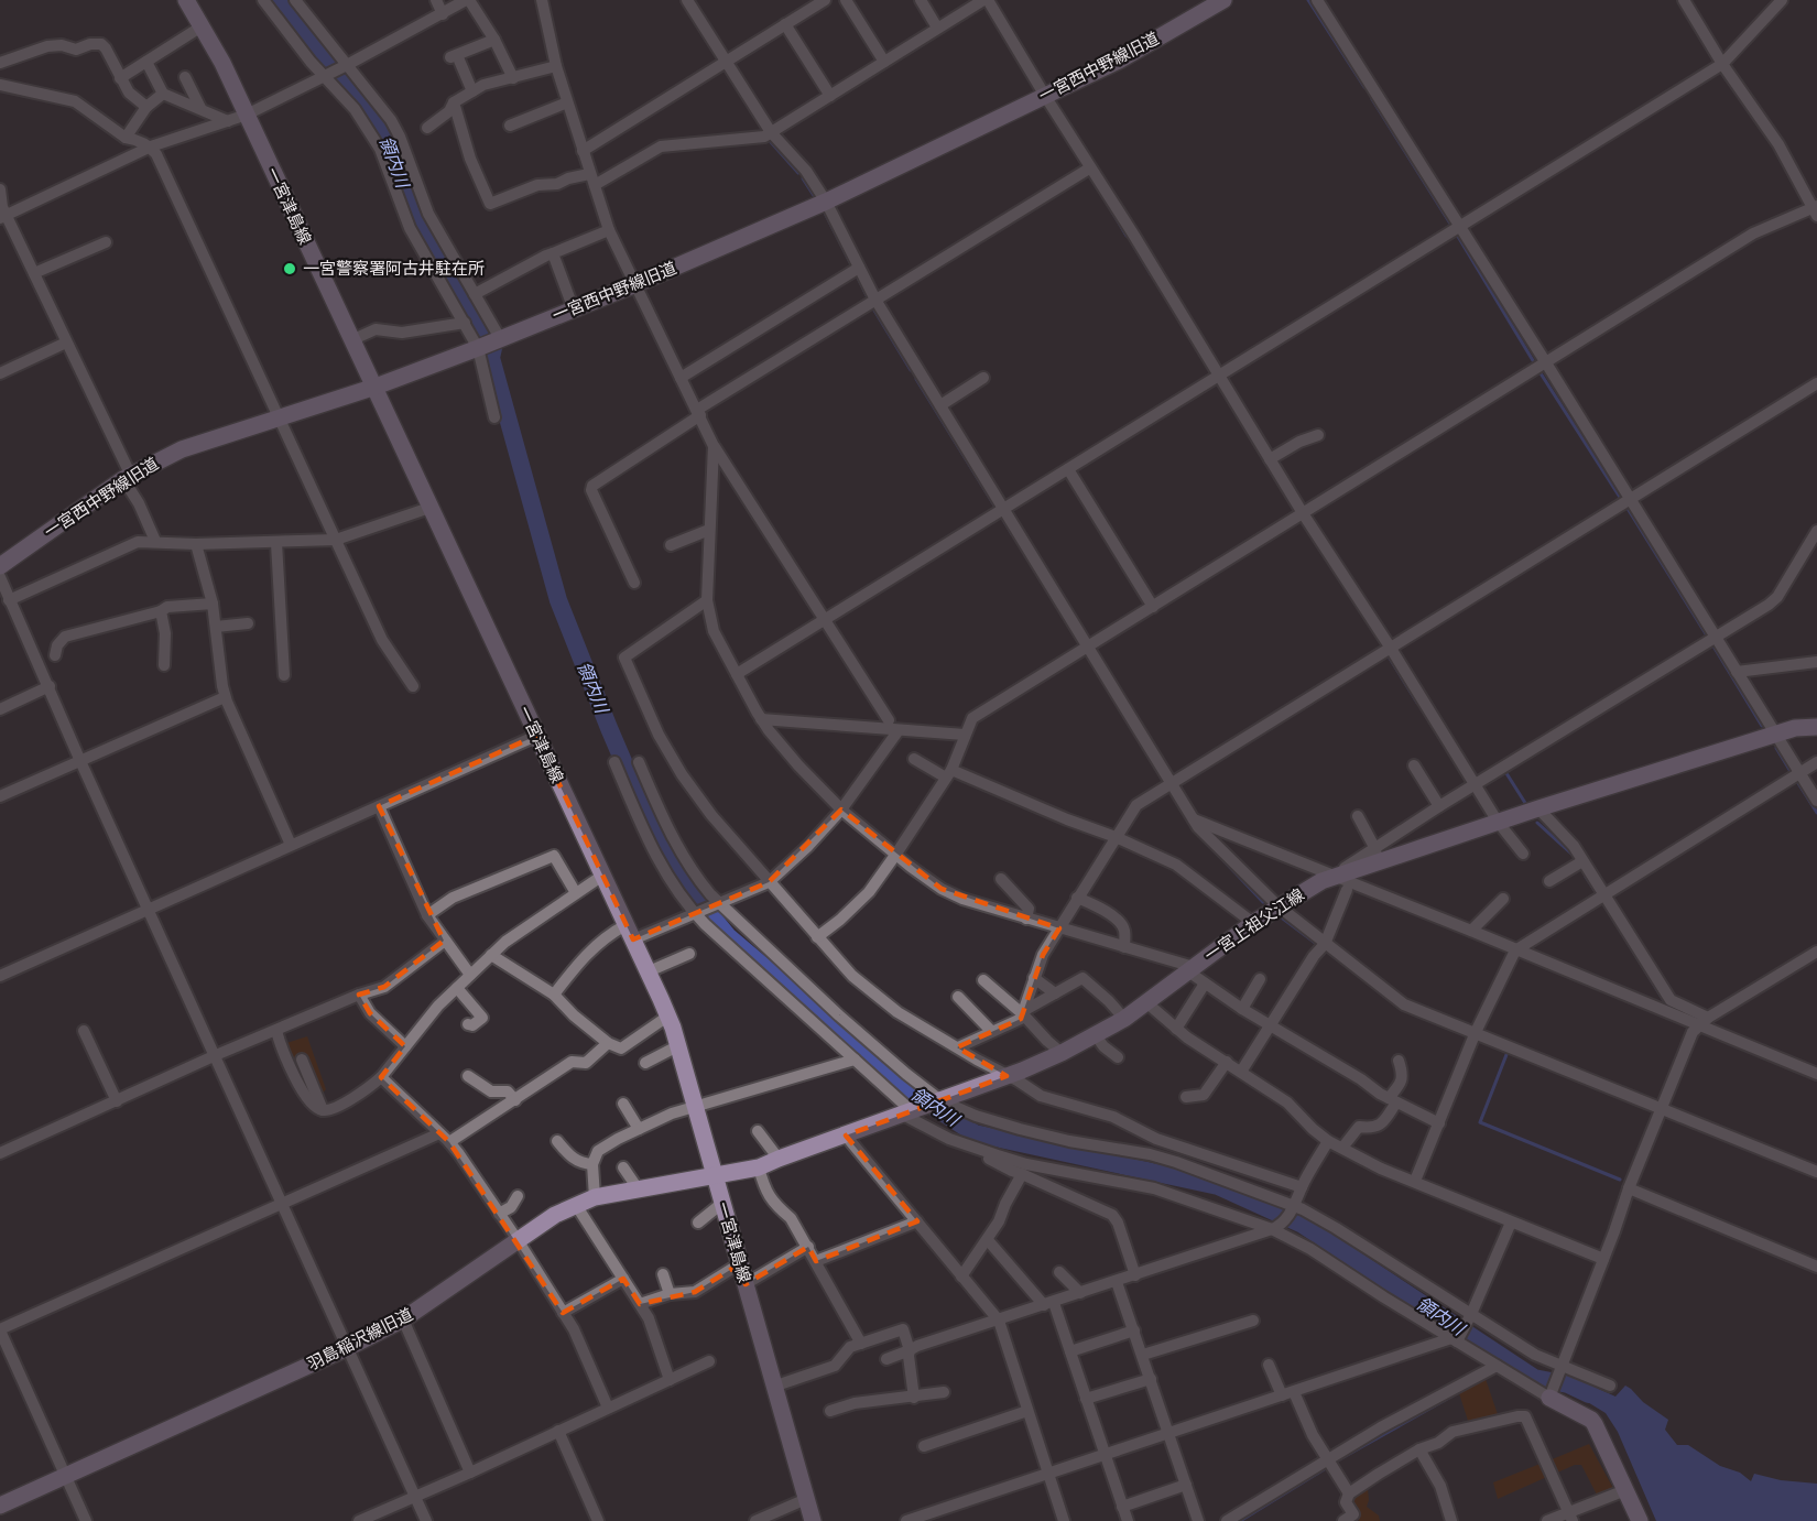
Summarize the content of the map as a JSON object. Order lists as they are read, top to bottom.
{
  "streets": {
    "main road": [
      "一宮西中野線旧道",
      "一宮津島線",
      "一宮上祖父江線",
      "羽島稲沢線旧道"
    ]
  },
  "crossings": [
    ["一宮西中野線旧道", "一宮津島線"],
    ["一宮津島線", "一宮上祖父江線"],
    ["一宮津島線", "羽島稲沢線旧道"],
    ["一宮上祖父江線", "羽島稲沢線旧道"]
  ],
  "water": ["領内川"],
  "places": ["一宮警察署阿古井駐在所"]
}
